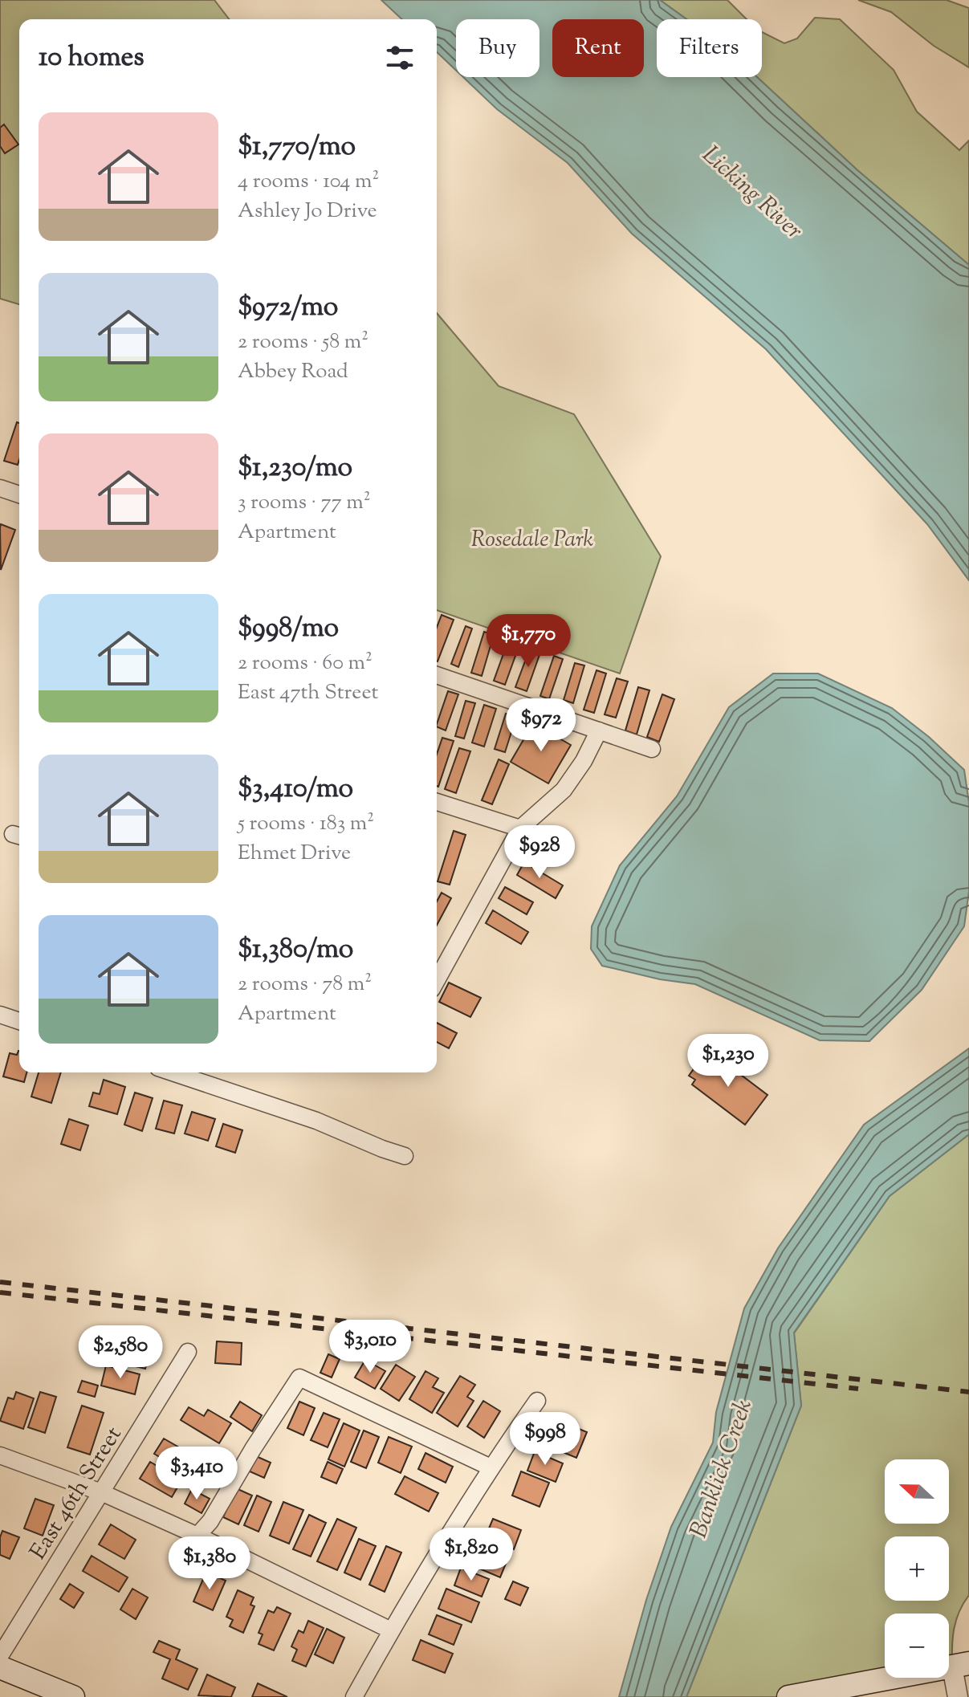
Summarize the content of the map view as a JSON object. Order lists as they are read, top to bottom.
{
  "streets": {
    "street": ["East 46th Street"]
  },
  "water": ["Licking River", "Banklick Creek"],
  "parks": ["Rosedale Park"],
  "north": "left",
  "page": {
    "chip": ["Buy", "Rent", "Filters"],
    "heading": "10 homes",
    "list": [
      {
        "name": "$1,770/mo",
        "note": "4 rooms · 104 m² · Ashley Jo Drive"
      },
      {
        "name": "$972/mo",
        "note": "2 rooms · 58 m² · Abbey Road"
      },
      {
        "name": "$1,230/mo",
        "note": "3 rooms · 77 m² · Apartment"
      },
      {
        "name": "$998/mo",
        "note": "2 rooms · 60 m² · East 47th Street"
      },
      {
        "name": "$3,410/mo",
        "note": "5 rooms · 183 m² · Ehmet Drive"
      },
      {
        "name": "$1,380/mo",
        "note": "2 rooms · 78 m² · Apartment"
      }
    ],
    "price": [
      "$1,770",
      "$972",
      "$928",
      "$1,230",
      "$3,010",
      "$2,580",
      "$998",
      "$3,410",
      "$1,820",
      "$1,380"
    ],
    "map_buttons": ["+", "−"]
  }
}
